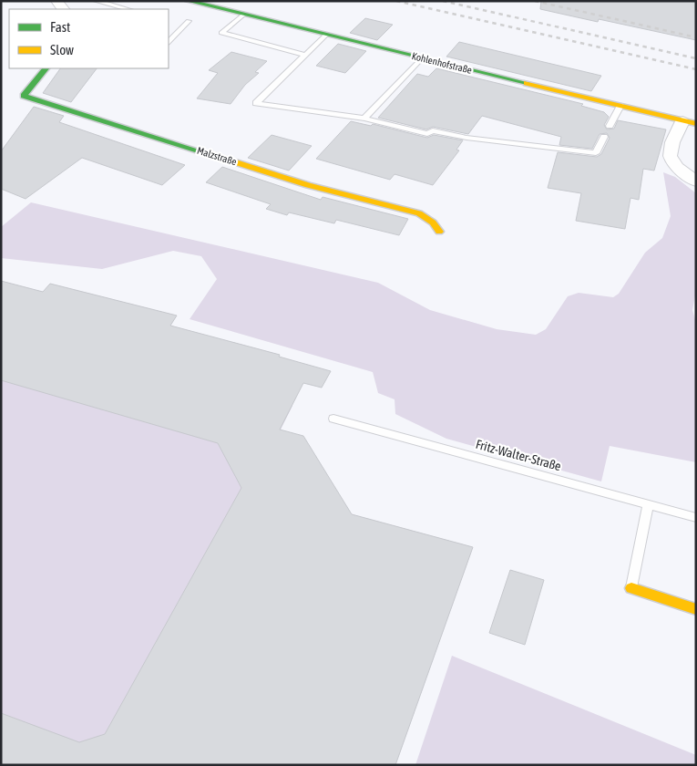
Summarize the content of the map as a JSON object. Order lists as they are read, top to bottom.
{
  "streets": {
    "street": ["Kohlenhofstraße", "Malzstraße"],
    "lane": ["Fritz-Walter-Straße"]
  },
  "legend": ["Fast", "Slow"]
}
